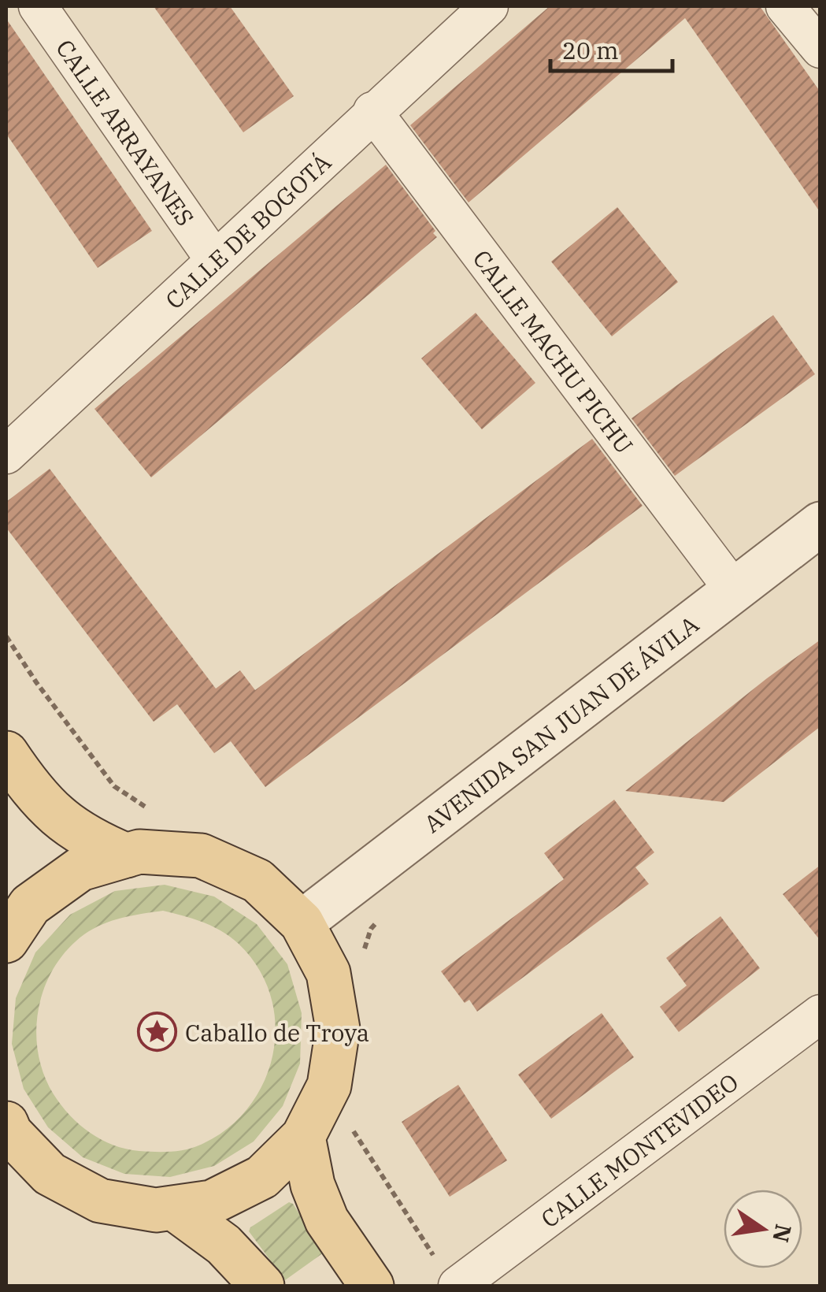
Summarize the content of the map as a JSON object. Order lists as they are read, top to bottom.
{
  "streets": {
    "street": [
      "CALLE ARRAYANES",
      "CALLE DE BOGOTÁ",
      "CALLE MACHU PICHU",
      "AVENIDA SAN JUAN DE ÁVILA",
      "CALLE MONTEVIDEO"
    ]
  },
  "crossings": [
    ["CALLE ARRAYANES", "CALLE DE BOGOTÁ"],
    ["CALLE DE BOGOTÁ", "CALLE MACHU PICHU"],
    ["CALLE MACHU PICHU", "AVENIDA SAN JUAN DE ÁVILA"]
  ],
  "places": {
    "place": ["Caballo de Troya"]
  },
  "scale_bar": "20 m",
  "north": "right"
}
